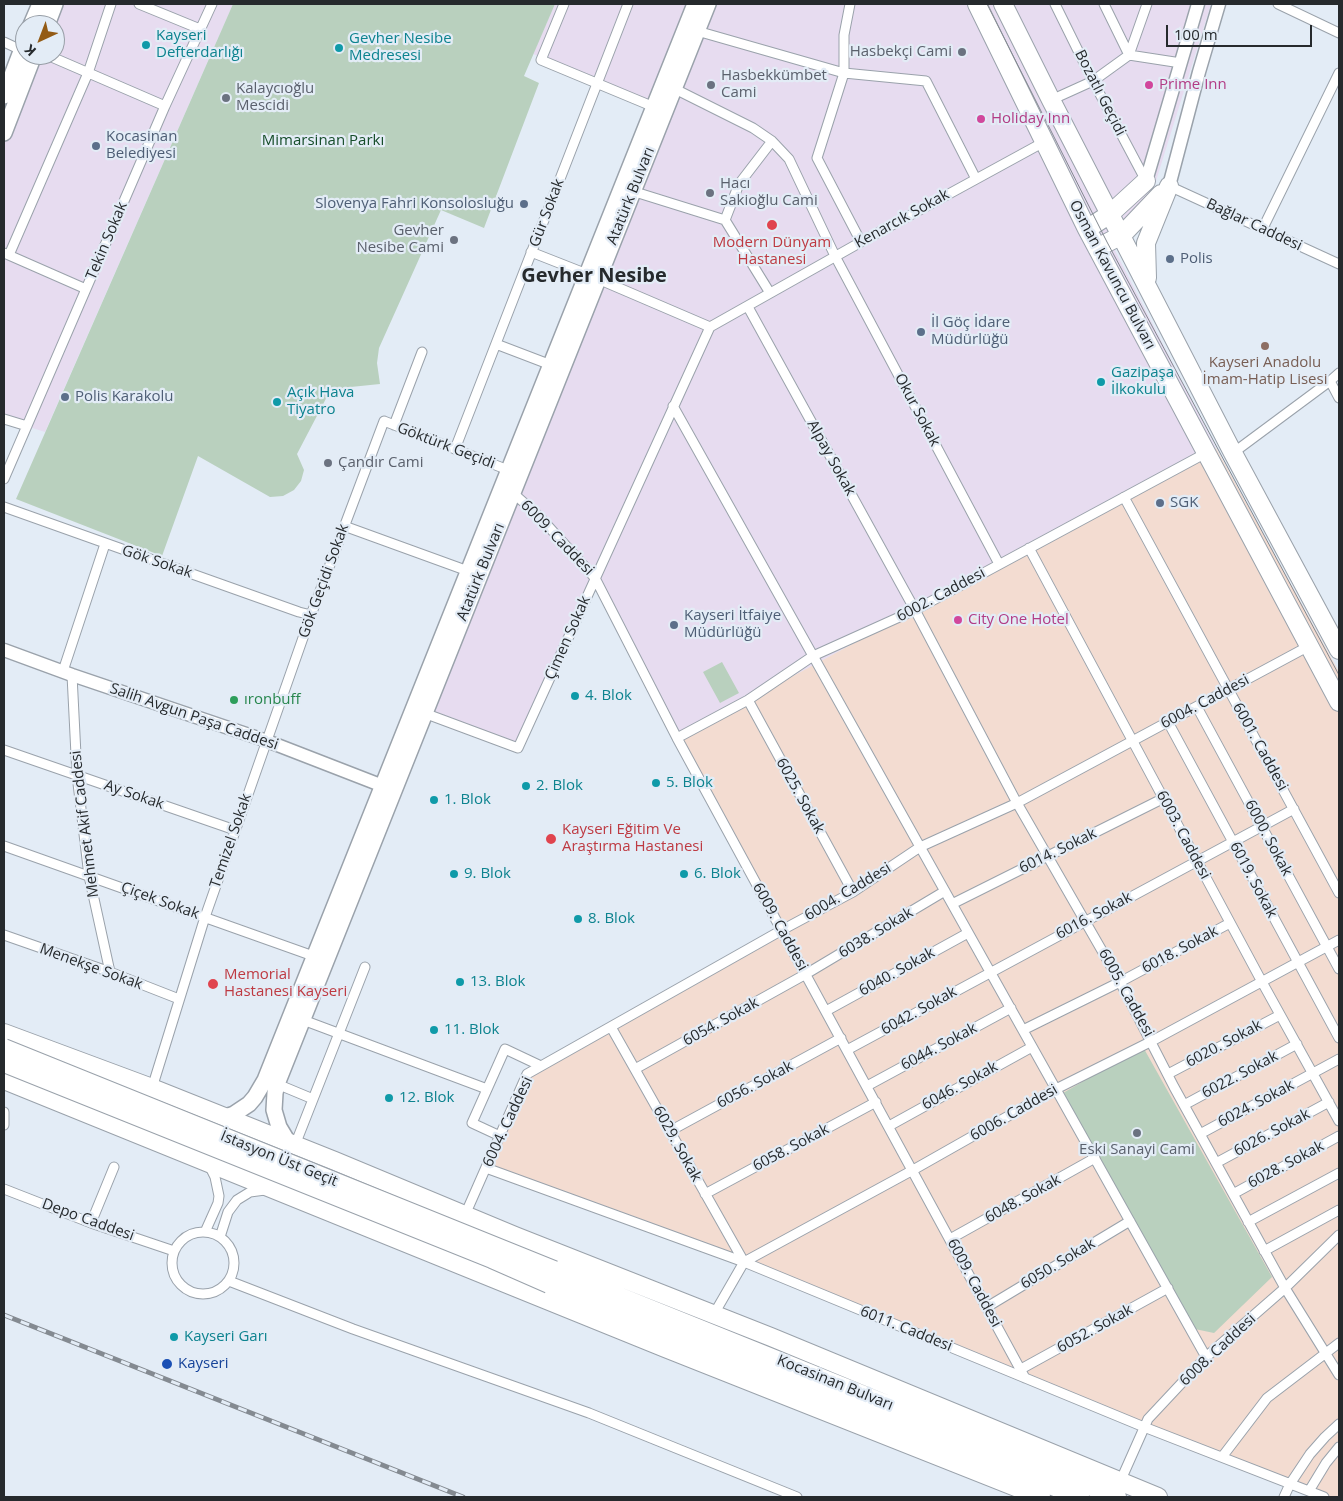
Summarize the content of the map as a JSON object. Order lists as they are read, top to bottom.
{
  "streets": {
    "highway": ["Osman Kavuncu Bulvarı", "İstasyon Üst Geçit", "Kocasinan Bulvarı"],
    "main road": ["Atatürk Bulvarı"],
    "street": [
      "Bozatlı Geçidi",
      "Gür Sokak",
      "Kenarcık Sokak",
      "Bağlar Caddesi",
      "Tekin Sokak",
      "Okur Sokak",
      "Göktürk Geçidi",
      "Alpay Sokak",
      "6009. Caddesi",
      "Gök Sokak",
      "Gök Geçidi Sokak",
      "6002. Caddesi",
      "Çimen Sokak",
      "6004. Caddesi",
      "Salih Avgun Paşa Caddesi",
      "6001. Caddesi",
      "Ay Sokak",
      "6025. Sokak",
      "Mehmet Akif Caddesi",
      "6003. Caddesi",
      "6000. Sokak",
      "Temizel Sokak",
      "6014. Sokak",
      "6019. Sokak",
      "Çiçek Sokak",
      "6016. Sokak",
      "6038. Sokak",
      "6018. Sokak",
      "Menekşe Sokak",
      "6040. Sokak",
      "6005. Caddesi",
      "6042. Sokak",
      "6054. Sokak",
      "6020. Sokak",
      "6044. Sokak",
      "6022. Sokak",
      "6056. Sokak",
      "6046. Sokak",
      "6024. Sokak",
      "6006. Caddesi",
      "6026. Sokak",
      "6029. Sokak",
      "6058. Sokak",
      "6028. Sokak",
      "6048. Sokak",
      "Depo Caddesi",
      "6050. Sokak",
      "6011. Caddesi",
      "6052. Sokak",
      "6008. Caddesi"
    ]
  },
  "crossings": [
    ["Atatürk Bulvarı", "Okur Sokak"],
    ["Atatürk Bulvarı", "Göktürk Geçidi"],
    ["Atatürk Bulvarı", "6009. Caddesi"],
    ["Atatürk Bulvarı", "Çimen Sokak"],
    ["Atatürk Bulvarı", "Salih Avgun Paşa Caddesi"],
    ["Atatürk Bulvarı", "Çiçek Sokak"],
    ["Gür Sokak", "Göktürk Geçidi"],
    ["Kenarcık Sokak", "Osman Kavuncu Bulvarı"],
    ["Kenarcık Sokak", "Okur Sokak"],
    ["Kenarcık Sokak", "Alpay Sokak"],
    ["Kenarcık Sokak", "Çimen Sokak"],
    ["Osman Kavuncu Bulvarı", "6002. Caddesi"],
    ["Osman Kavuncu Bulvarı", "6004. Caddesi"],
    ["Okur Sokak", "6002. Caddesi"],
    ["Göktürk Geçidi", "Gök Geçidi Sokak"],
    ["Alpay Sokak", "6002. Caddesi"],
    ["Alpay Sokak", "6005. Caddesi"],
    ["6009. Caddesi", "6002. Caddesi"],
    ["6009. Caddesi", "Çimen Sokak"],
    ["6009. Caddesi", "6004. Caddesi"],
    ["6009. Caddesi", "6038. Sokak"],
    ["6009. Caddesi", "6040. Sokak"],
    ["6009. Caddesi", "6042. Sokak"],
    ["6009. Caddesi", "6054. Sokak"],
    ["6009. Caddesi", "6044. Sokak"],
    ["6009. Caddesi", "6056. Sokak"],
    ["6009. Caddesi", "6046. Sokak"],
    ["6009. Caddesi", "6006. Caddesi"],
    ["6009. Caddesi", "6058. Sokak"],
    ["6009. Caddesi", "6048. Sokak"],
    ["6009. Caddesi", "6050. Sokak"],
    ["6009. Caddesi", "6011. Caddesi"],
    ["6009. Caddesi", "6052. Sokak"],
    ["Gök Sokak", "Gök Geçidi Sokak"],
    ["Gök Sokak", "Mehmet Akif Caddesi"],
    ["Gök Geçidi Sokak", "Salih Avgun Paşa Caddesi"],
    ["Gök Geçidi Sokak", "Temizel Sokak"],
    ["6002. Caddesi", "6001. Caddesi"],
    ["6002. Caddesi", "6025. Sokak"],
    ["6002. Caddesi", "6003. Caddesi"],
    ["6002. Caddesi", "6005. Caddesi"],
    ["6004. Caddesi", "6001. Caddesi"],
    ["6004. Caddesi", "6025. Sokak"],
    ["6004. Caddesi", "6003. Caddesi"],
    ["6004. Caddesi", "6000. Sokak"],
    ["6004. Caddesi", "6019. Sokak"],
    ["6004. Caddesi", "6005. Caddesi"],
    ["6004. Caddesi", "6029. Sokak"],
    ["6004. Caddesi", "6011. Caddesi"],
    ["Salih Avgun Paşa Caddesi", "Mehmet Akif Caddesi"],
    ["Salih Avgun Paşa Caddesi", "Temizel Sokak"],
    ["6001. Caddesi", "6016. Sokak"],
    ["Ay Sokak", "Mehmet Akif Caddesi"],
    ["Ay Sokak", "Temizel Sokak"],
    ["Mehmet Akif Caddesi", "Çiçek Sokak"],
    ["Mehmet Akif Caddesi", "Menekşe Sokak"],
    ["6003. Caddesi", "6014. Sokak"],
    ["6003. Caddesi", "6016. Sokak"],
    ["6003. Caddesi", "6018. Sokak"],
    ["6003. Caddesi", "6020. Sokak"],
    ["6003. Caddesi", "6022. Sokak"],
    ["6003. Caddesi", "6024. Sokak"],
    ["6003. Caddesi", "6006. Caddesi"],
    ["6003. Caddesi", "6026. Sokak"],
    ["6000. Sokak", "6016. Sokak"],
    ["6000. Sokak", "6006. Caddesi"],
    ["Temizel Sokak", "Çiçek Sokak"],
    ["Temizel Sokak", "Menekşe Sokak"],
    ["6014. Sokak", "6005. Caddesi"],
    ["6019. Sokak", "6016. Sokak"],
    ["6019. Sokak", "6006. Caddesi"],
    ["6016. Sokak", "6005. Caddesi"],
    ["6016. Sokak", "6042. Sokak"],
    ["6038. Sokak", "6054. Sokak"],
    ["6018. Sokak", "6005. Caddesi"],
    ["6005. Caddesi", "6020. Sokak"],
    ["6005. Caddesi", "6022. Sokak"],
    ["6005. Caddesi", "6024. Sokak"],
    ["6005. Caddesi", "6006. Caddesi"],
    ["6005. Caddesi", "6026. Sokak"],
    ["6005. Caddesi", "6028. Sokak"],
    ["6005. Caddesi", "6008. Caddesi"],
    ["6054. Sokak", "6029. Sokak"],
    ["6056. Sokak", "6029. Sokak"],
    ["6006. Caddesi", "6029. Sokak"],
    ["6006. Caddesi", "6011. Caddesi"],
    ["6029. Sokak", "6058. Sokak"],
    ["6029. Sokak", "6011. Caddesi"],
    ["İstasyon Üst Geçit", "Kocasinan Bulvarı"],
    ["6011. Caddesi", "6008. Caddesi"],
    ["6008. Caddesi", "Kocasinan Bulvarı"]
  ],
  "districts": ["Gevher Nesibe"],
  "parks": ["Mimarsinan Parkı"],
  "places": [
    "Kayseri Defterdarlığı",
    "Gevher Nesibe Medresesi",
    "Hasbekçi Cami",
    "Hasbekkümbet Cami",
    "Prime Inn",
    "Kalaycıoğlu Mescidi",
    "Holiday Inn",
    "Kocasinan Belediyesi",
    "Hacı Sakioğlu Cami",
    "Slovenya Fahri Konsolosluğu",
    "Modern Dünyam Hastanesi",
    "Gevher Nesibe Cami",
    "Polis",
    "İl Göç İdare Müdürlüğü",
    "Kayseri Anadolu İmam-Hatip Lisesi",
    "Gazipaşa İlkokulu",
    "Polis Karakolu",
    "Açık Hava Tiyatro",
    "Çandır Cami",
    "SGK",
    "City One Hotel",
    "Kayseri İtfaiye Müdürlüğü",
    "4. Blok",
    "ıronbuff",
    "5. Blok",
    "2. Blok",
    "1. Blok",
    "Kayseri Eğitim Ve Araştırma Hastanesi",
    "9. Blok",
    "6. Blok",
    "8. Blok",
    "13. Blok",
    "Memorial Hastanesi Kayseri",
    "11. Blok",
    "12. Blok",
    "Eski Sanayi Cami",
    "Kayseri Garı",
    "Kayseri"
  ],
  "scale_bar": "100 m",
  "north": "bottom left"
}
